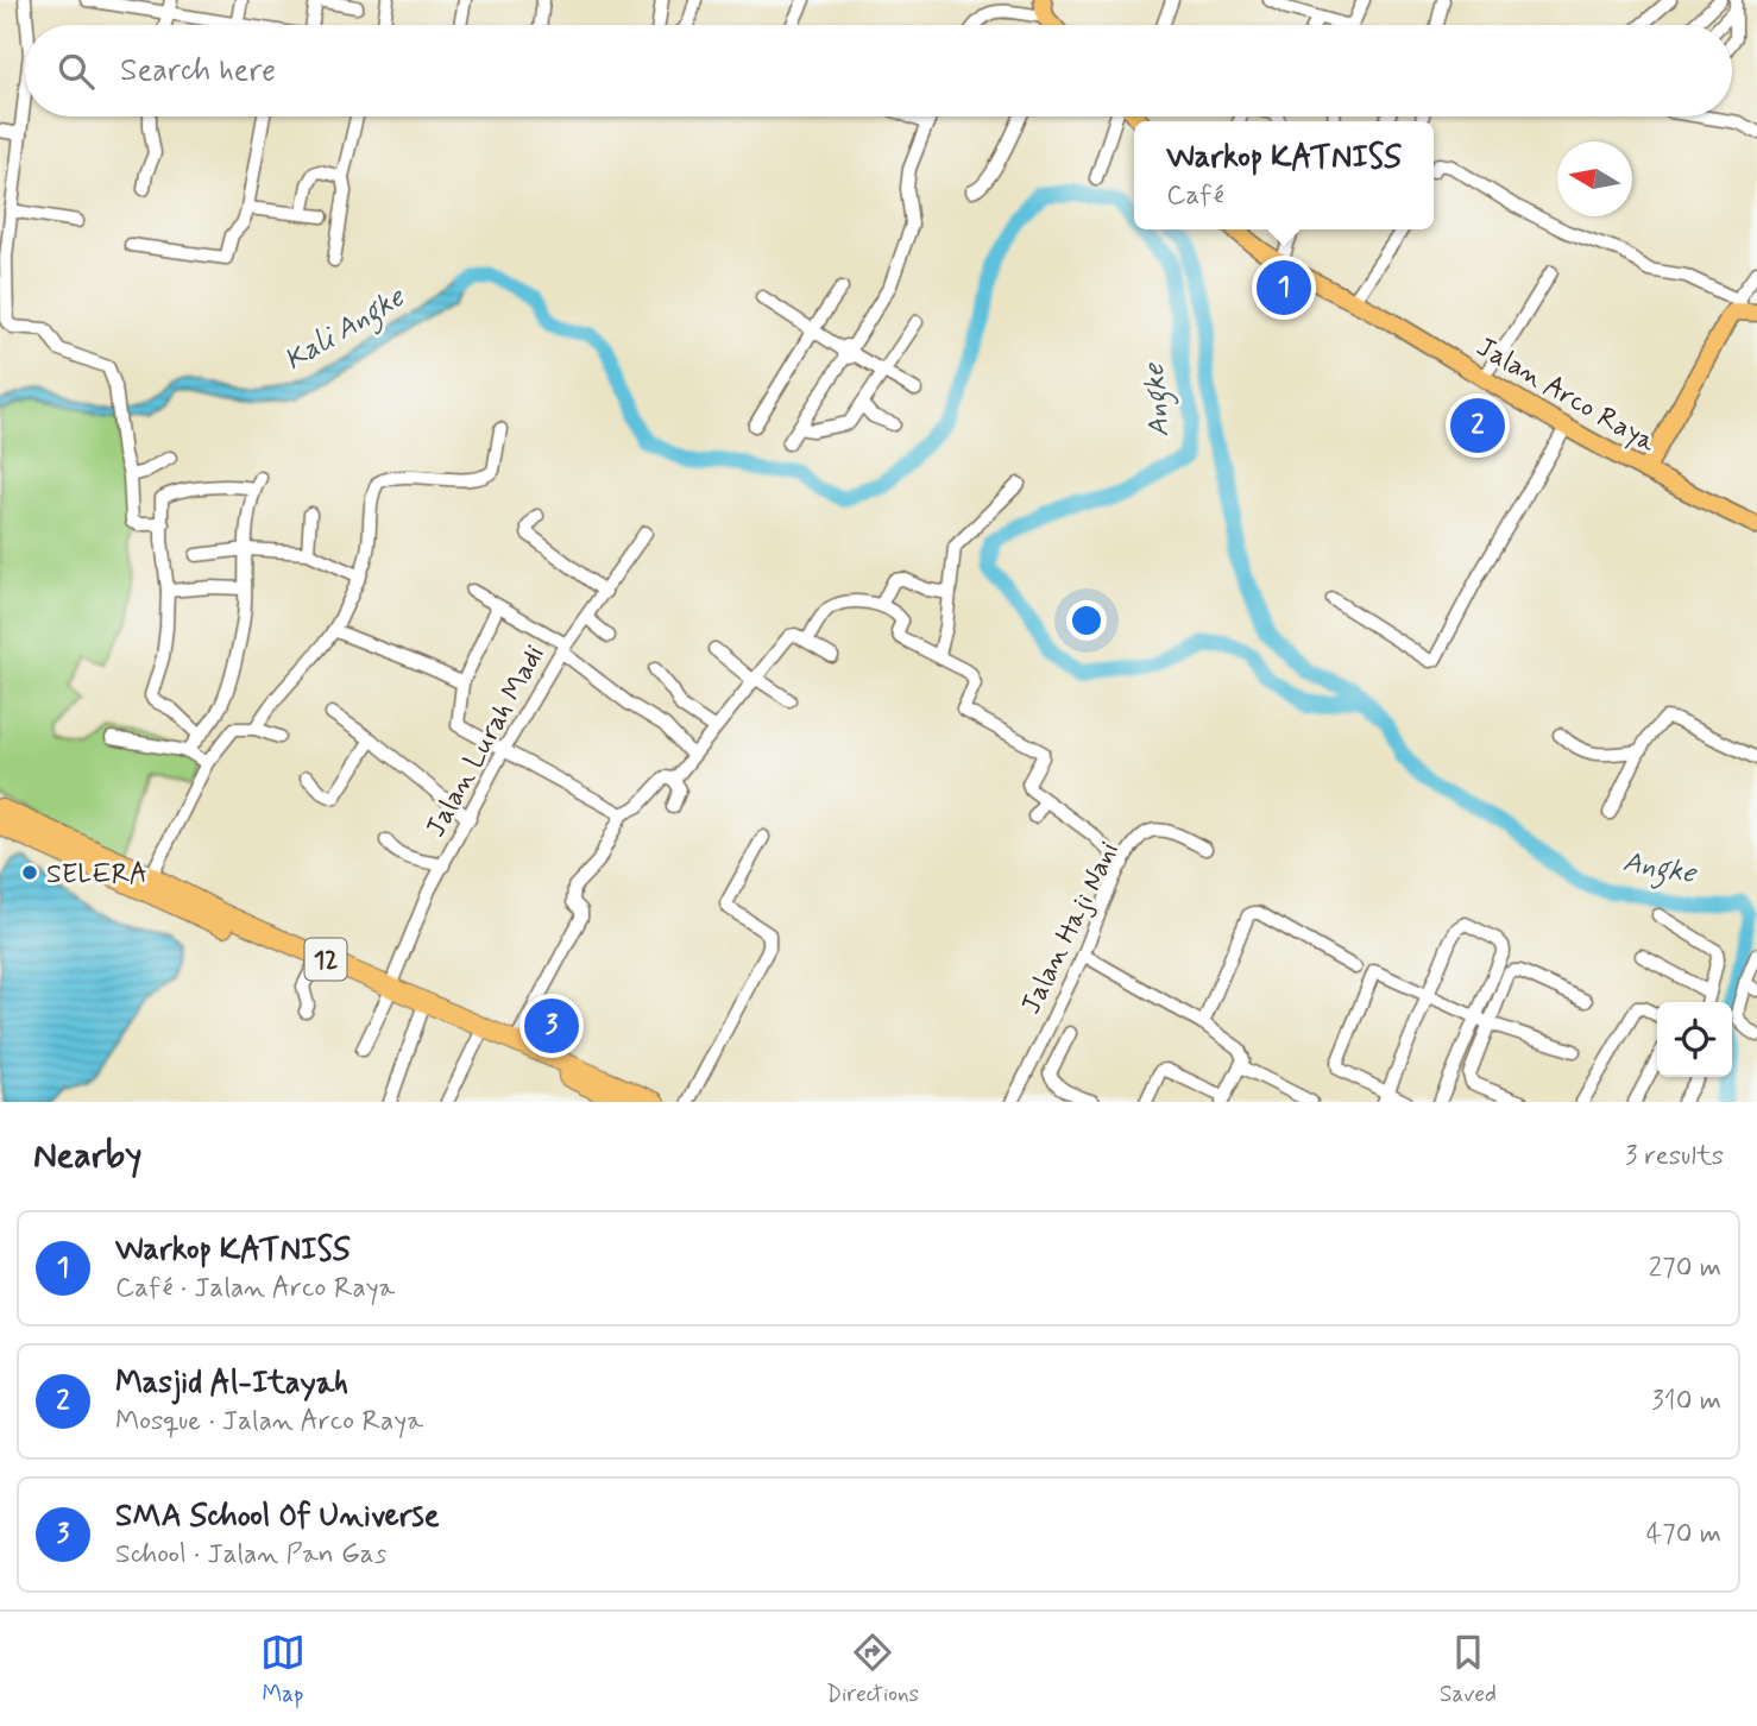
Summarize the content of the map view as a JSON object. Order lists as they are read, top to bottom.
{
  "streets": {
    "highway": ["12"],
    "main road": ["Jalan Arco Raya"],
    "street": ["Jalan Lurah Madi", "Jalan Haji Nani"]
  },
  "crossings": [
    ["Jalan Lurah Madi", "12"]
  ],
  "water": ["Kali Angke", "Angke"],
  "places": ["SELERA"],
  "north": "left",
  "page": {
    "search": "Search here",
    "popup": ["Warkop KATNISS", "Café"],
    "pins": ["1", "2", "3"],
    "heading": ["Nearby", "3 results"],
    "list": [
      {
        "mark": "1",
        "name": "Warkop KATNISS",
        "note": "Café · Jalan Arco Raya",
        "value": "270 m"
      },
      {
        "mark": "2",
        "name": "Masjid Al-Itayah",
        "note": "Mosque · Jalan Arco Raya",
        "value": "310 m"
      },
      {
        "mark": "3",
        "name": "SMA School Of Universe",
        "note": "School · Jalan Pan Gas",
        "value": "470 m"
      }
    ],
    "nav": ["Map", "Directions", "Saved"]
  }
}
